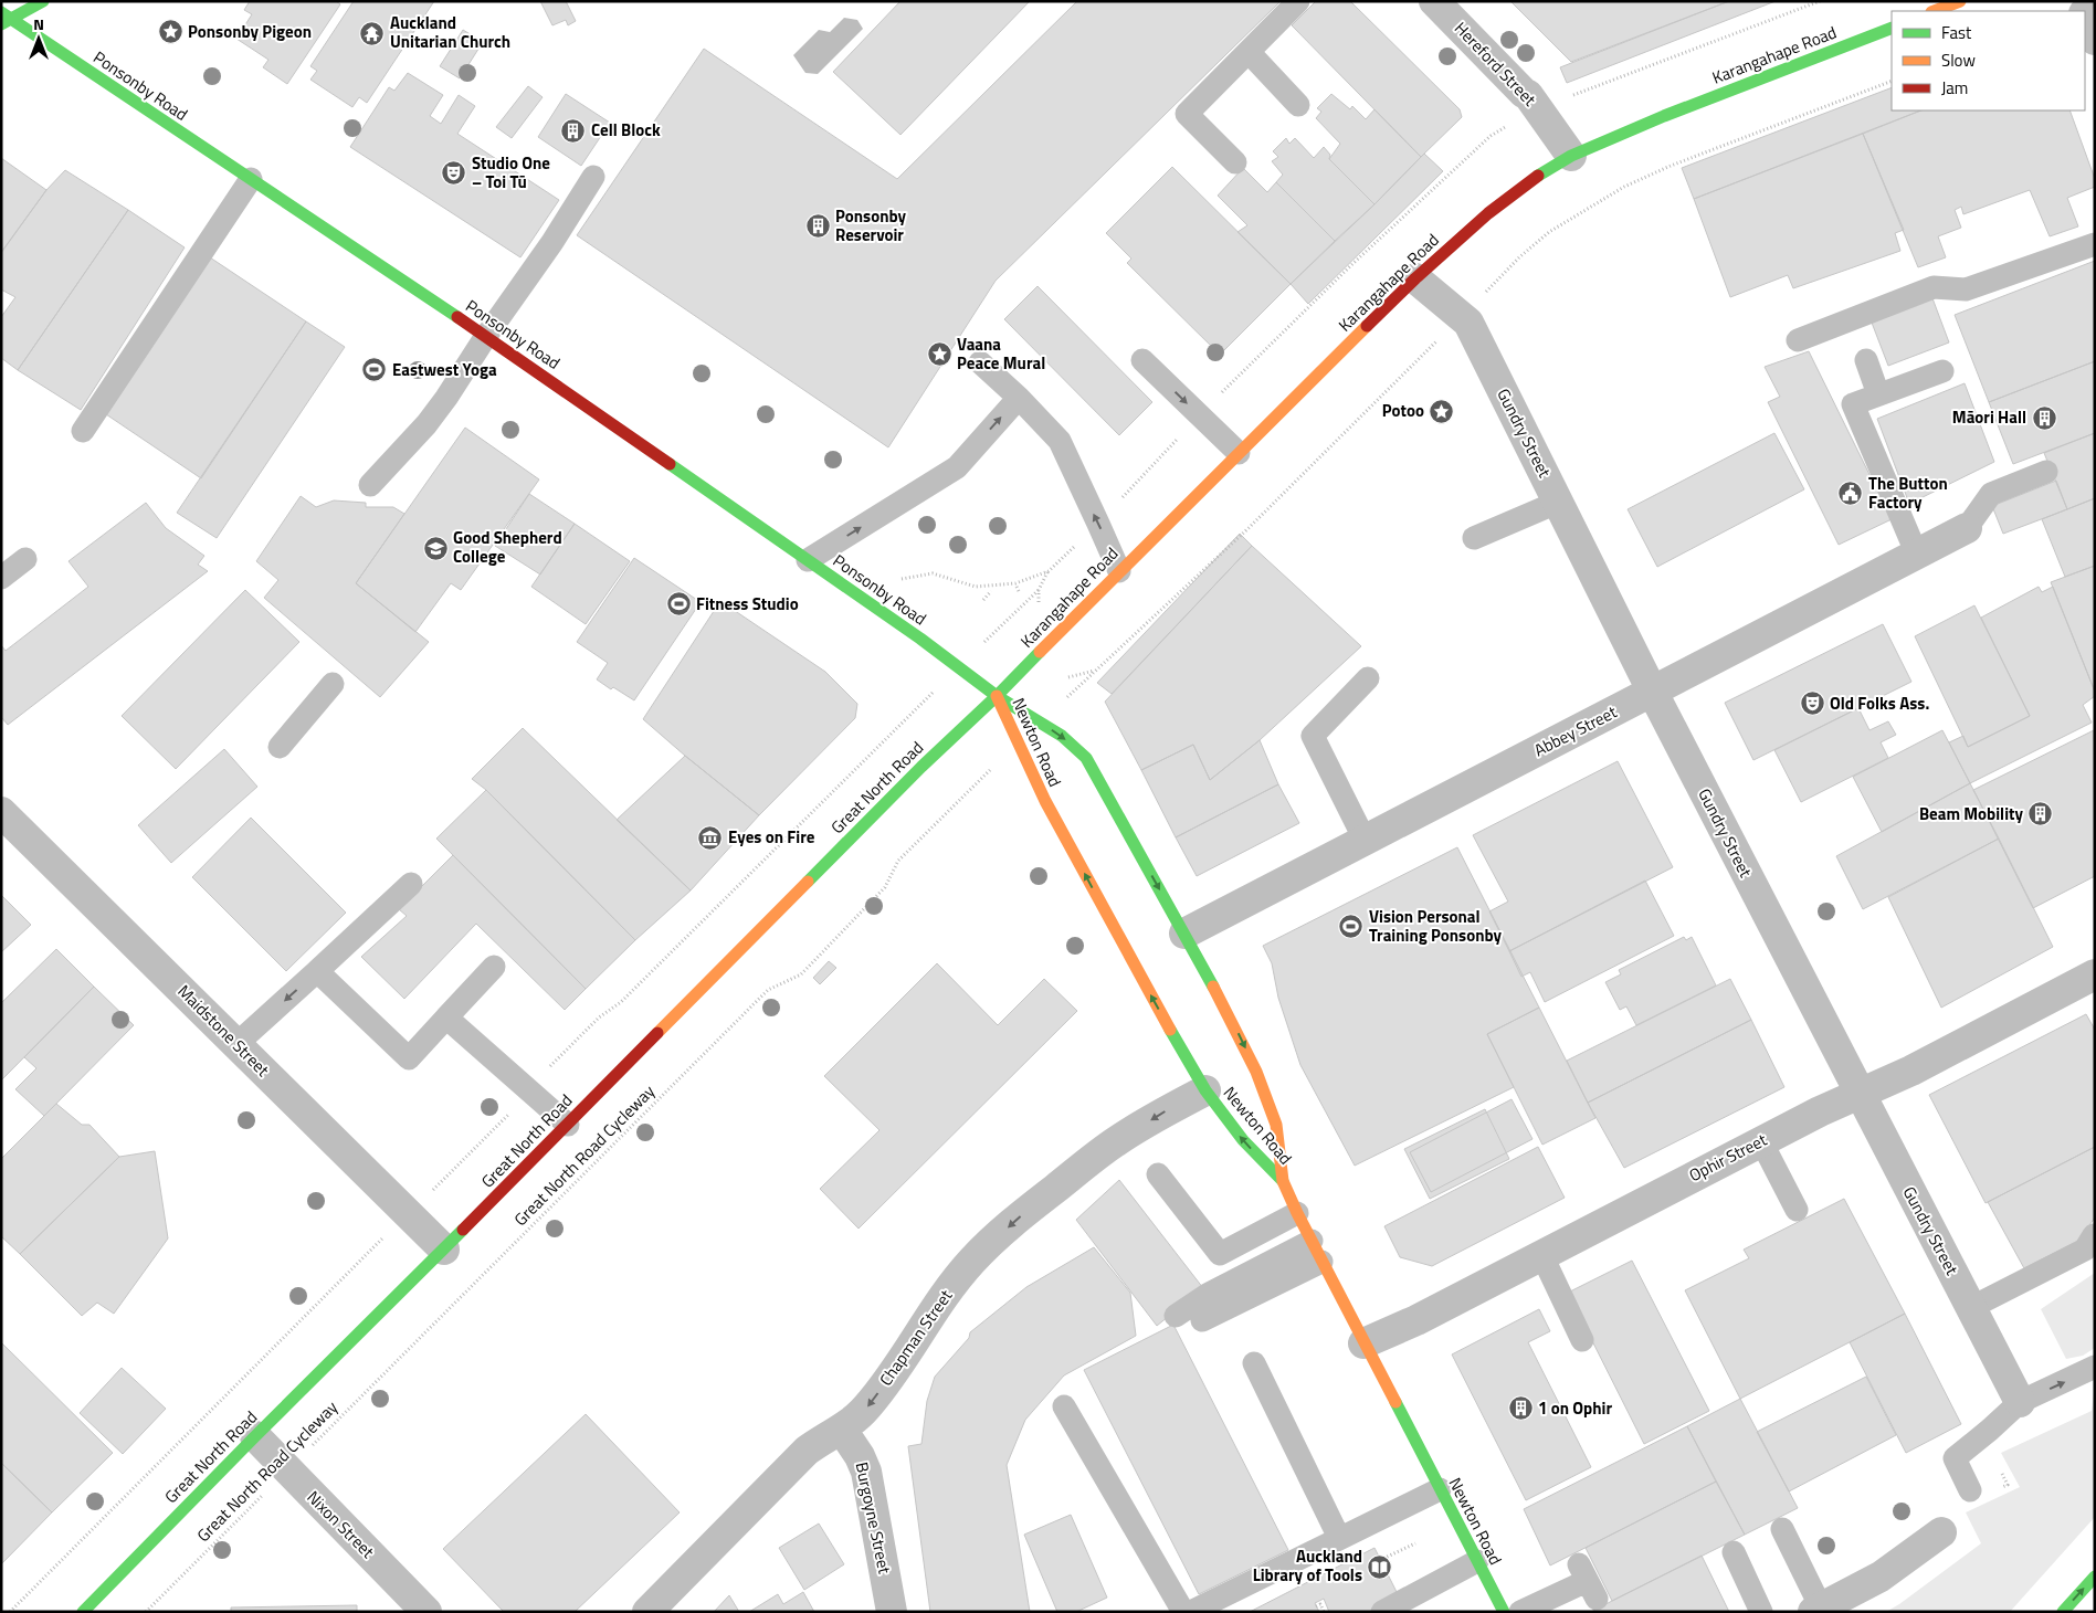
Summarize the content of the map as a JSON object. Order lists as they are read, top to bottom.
{
  "streets": {
    "main road": [
      "Karangahape Road",
      "Ponsonby Road",
      "Newton Road",
      "Great North Road"
    ],
    "street": [
      "Hereford Street",
      "Gundry Street",
      "Abbey Street",
      "Maidstone Street",
      "Ophir Street",
      "Chapman Street",
      "Burgoyne Street",
      "Nixon Street"
    ],
    "path": ["Great North Road Cycleway"]
  },
  "crossings": [
    ["Karangahape Road", "Hereford Street"],
    ["Karangahape Road", "Ponsonby Road"],
    ["Karangahape Road", "Gundry Street"],
    ["Karangahape Road", "Newton Road"],
    ["Karangahape Road", "Great North Road"],
    ["Ponsonby Road", "Newton Road"],
    ["Ponsonby Road", "Great North Road"],
    ["Gundry Street", "Abbey Street"],
    ["Gundry Street", "Ophir Street"],
    ["Abbey Street", "Newton Road"],
    ["Newton Road", "Great North Road"],
    ["Newton Road", "Great North Road Cycleway"],
    ["Newton Road", "Ophir Street"],
    ["Newton Road", "Chapman Street"],
    ["Great North Road", "Maidstone Street"],
    ["Great North Road", "Nixon Street"],
    ["Great North Road Cycleway", "Nixon Street"],
    ["Chapman Street", "Burgoyne Street"]
  ],
  "one_way": ["Chapman Street"],
  "places": {
    "place": ["Ponsonby Pigeon", "Vaana Peace Mural", "Potoo"],
    "temple": ["Auckland Unitarian Church"],
    "building": [
      "Cell Block",
      "Ponsonby Reservoir",
      "Māori Hall",
      "Beam Mobility",
      "1 on Ophir"
    ],
    "theatre": ["Studio One – Toi Tū", "Old Folks Ass."],
    "sports": ["Eastwest Yoga", "Fitness Studio", "Vision Personal Training Ponsonby"],
    "public building": ["The Button Factory"],
    "school or university": ["Good Shepherd College"],
    "museum": ["Eyes on Fire"],
    "library": ["Auckland Library of Tools"]
  },
  "legend": ["Fast", "Slow", "Jam"],
  "north": "top"
}
